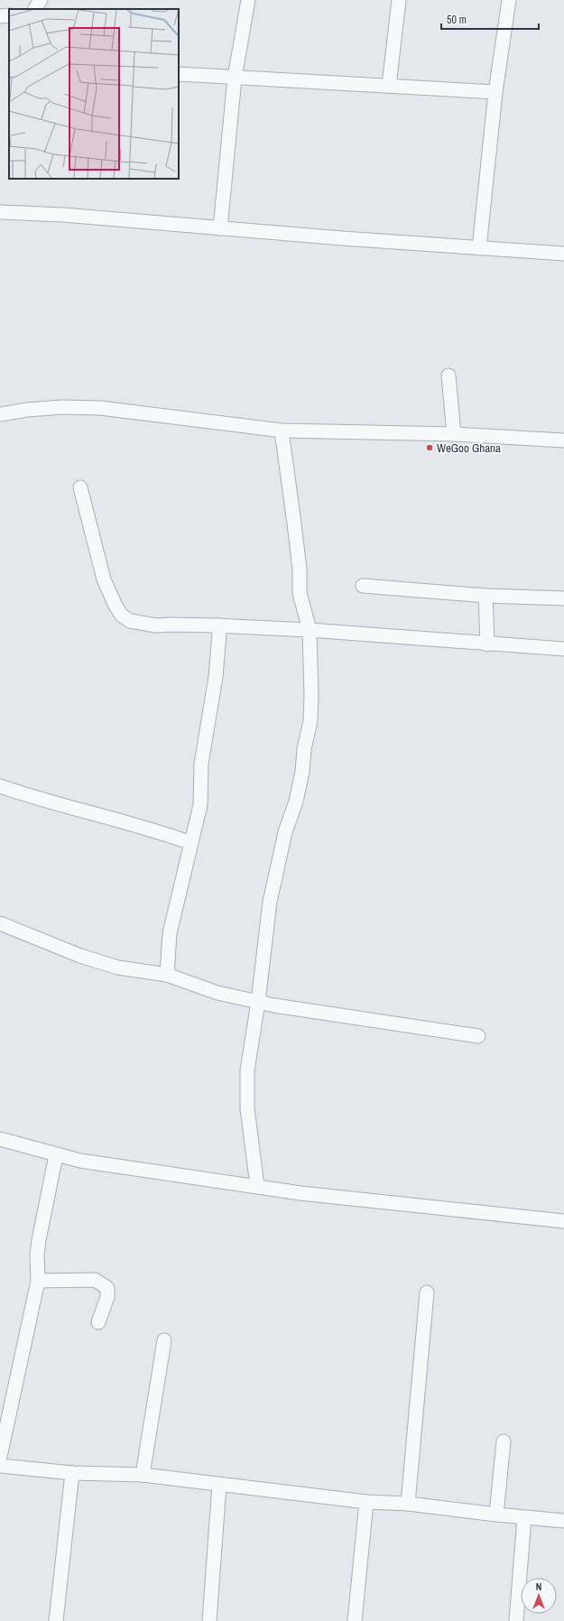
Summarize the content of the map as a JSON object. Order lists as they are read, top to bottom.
{
  "places": ["WeGoo Ghana"],
  "scale_bar": "50 m",
  "north": "top"
}
